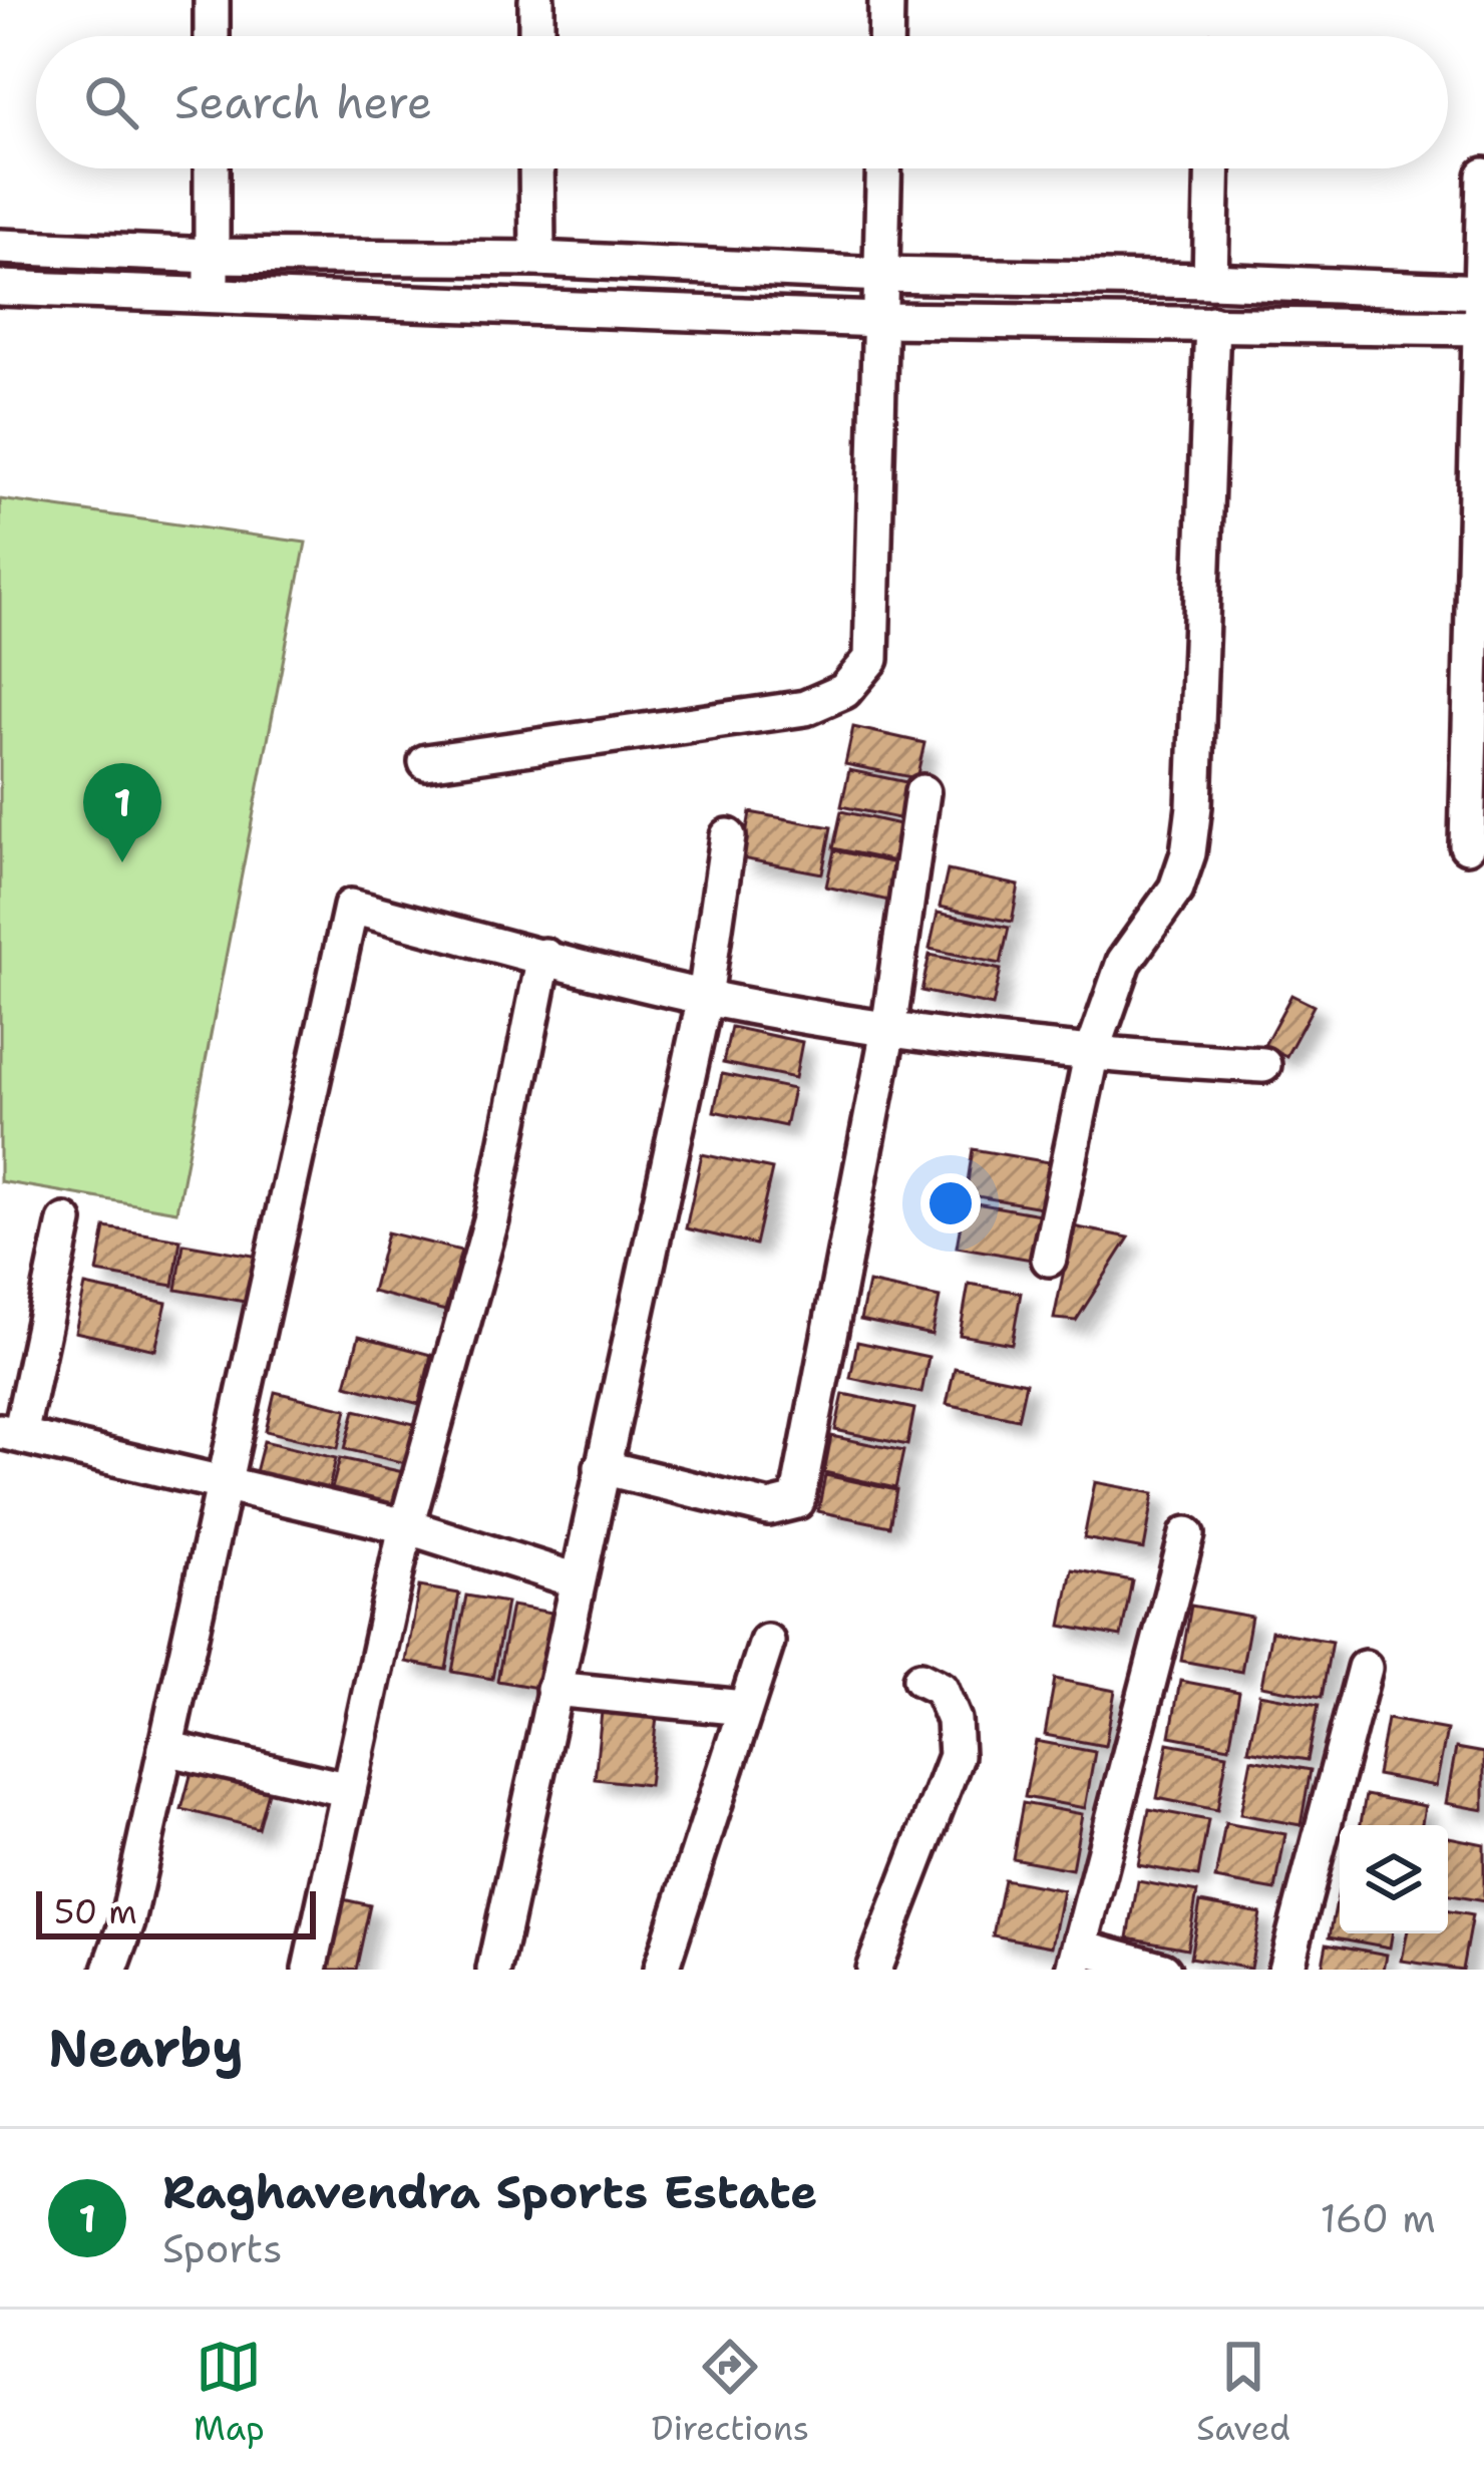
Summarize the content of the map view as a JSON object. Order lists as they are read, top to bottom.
{
  "scale_bar": "50 m",
  "page": {
    "search": "Search here",
    "pins": "1",
    "scale": "50 m",
    "heading": "Nearby",
    "list": [
      {
        "mark": "1",
        "name": "Raghavendra Sports Estate",
        "note": "Sports",
        "value": "160 m"
      }
    ],
    "nav": ["Map", "Directions", "Saved"]
  }
}
